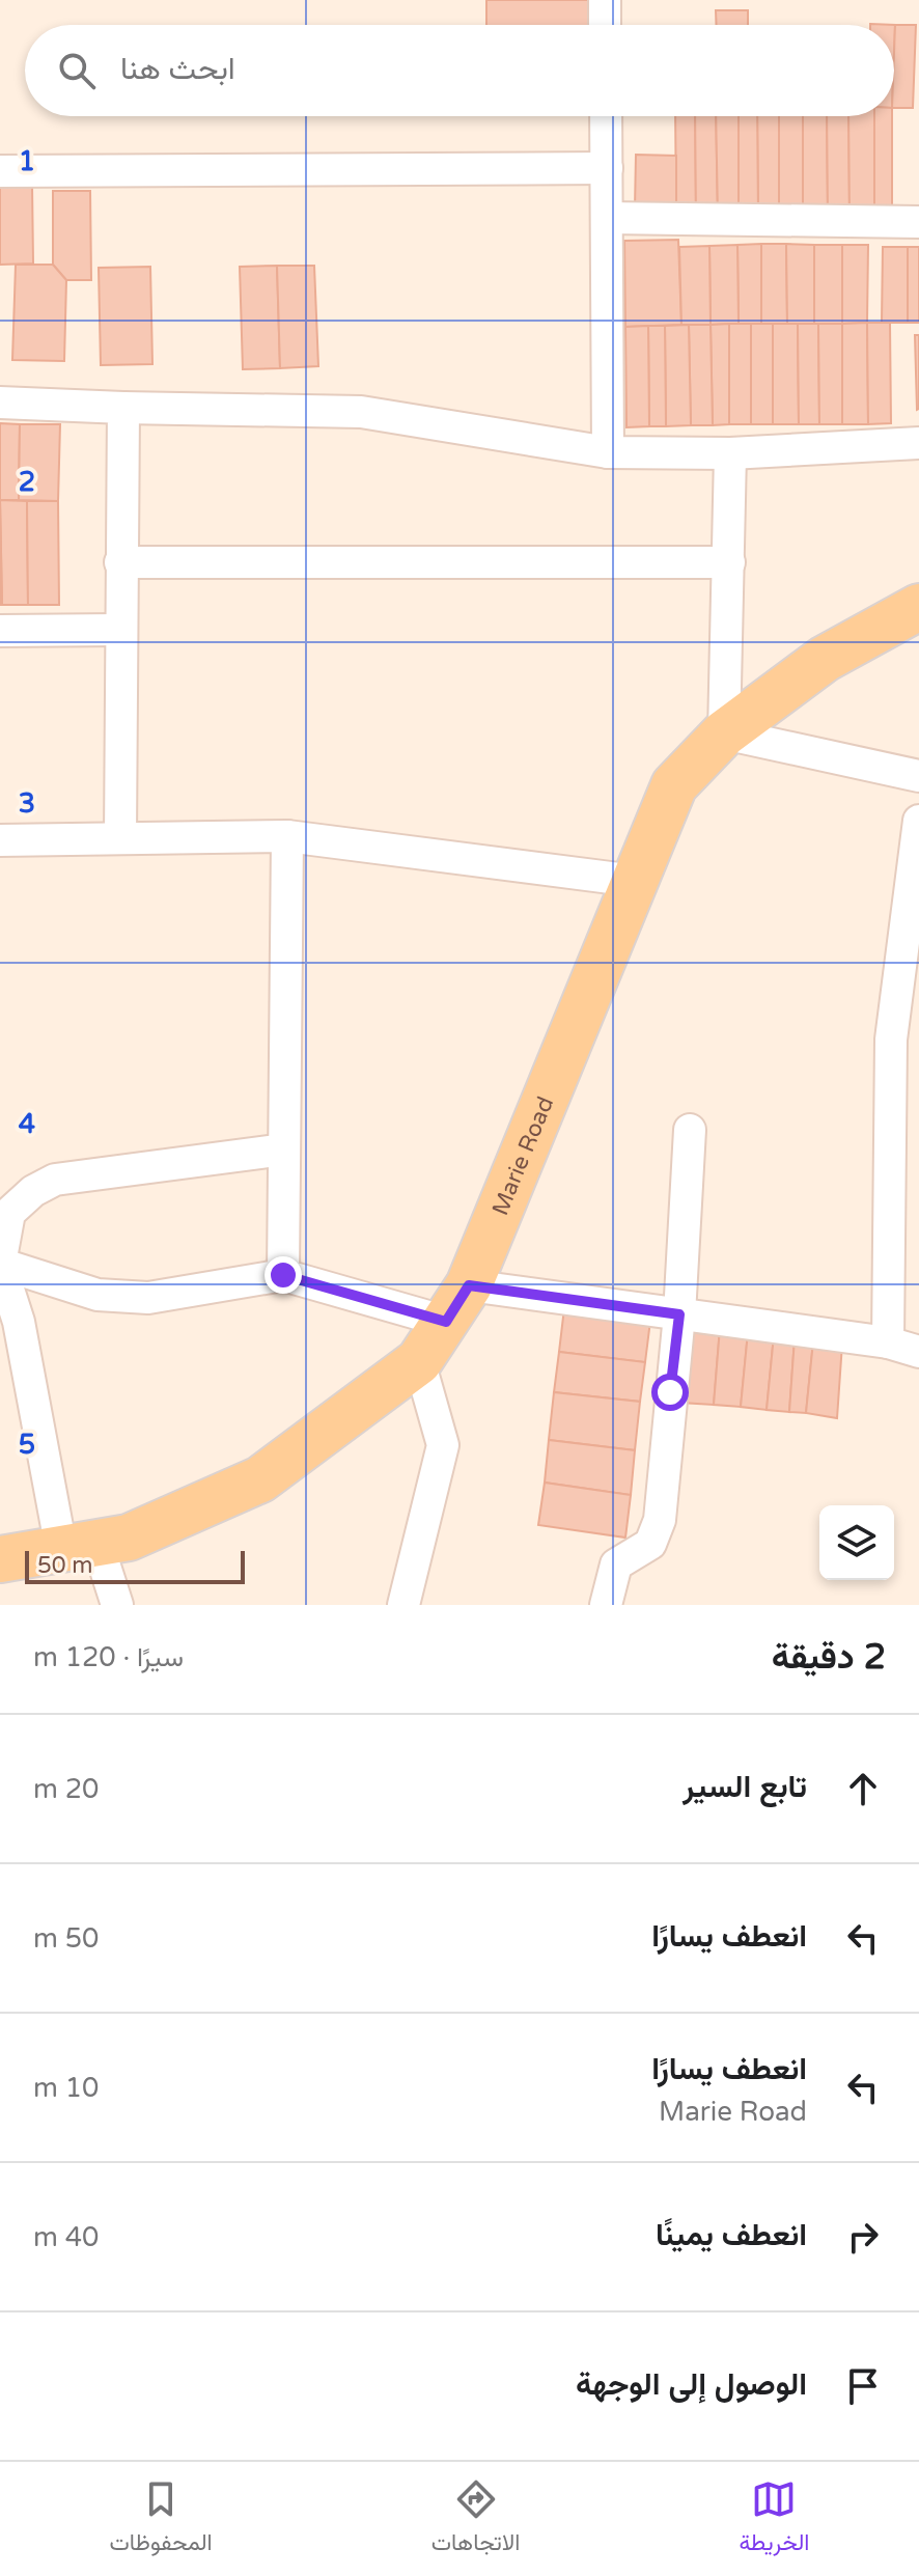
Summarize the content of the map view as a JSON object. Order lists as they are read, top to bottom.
{
  "streets": {
    "main road": ["Marie Road"]
  },
  "scale_bar": "50 m",
  "page": {
    "search": "ابحث هنا",
    "scale": "50 m",
    "heading": ["2 دقيقة", "سيرًا · 120 m"],
    "list": [
      ["تابع السير", "20 m"],
      ["انعطف يسارًا", "50 m"],
      ["انعطف يسارًا", "Marie Road", "10 m"],
      ["انعطف يمينًا", "40 m"],
      "الوصول إلى الوجهة"
    ],
    "nav": ["الخريطة", "الاتجاهات", "المحفوظات"]
  },
  "grid": {
    "rows": [
      "1",
      "2",
      "3",
      "4",
      "5"
    ]
  }
}
